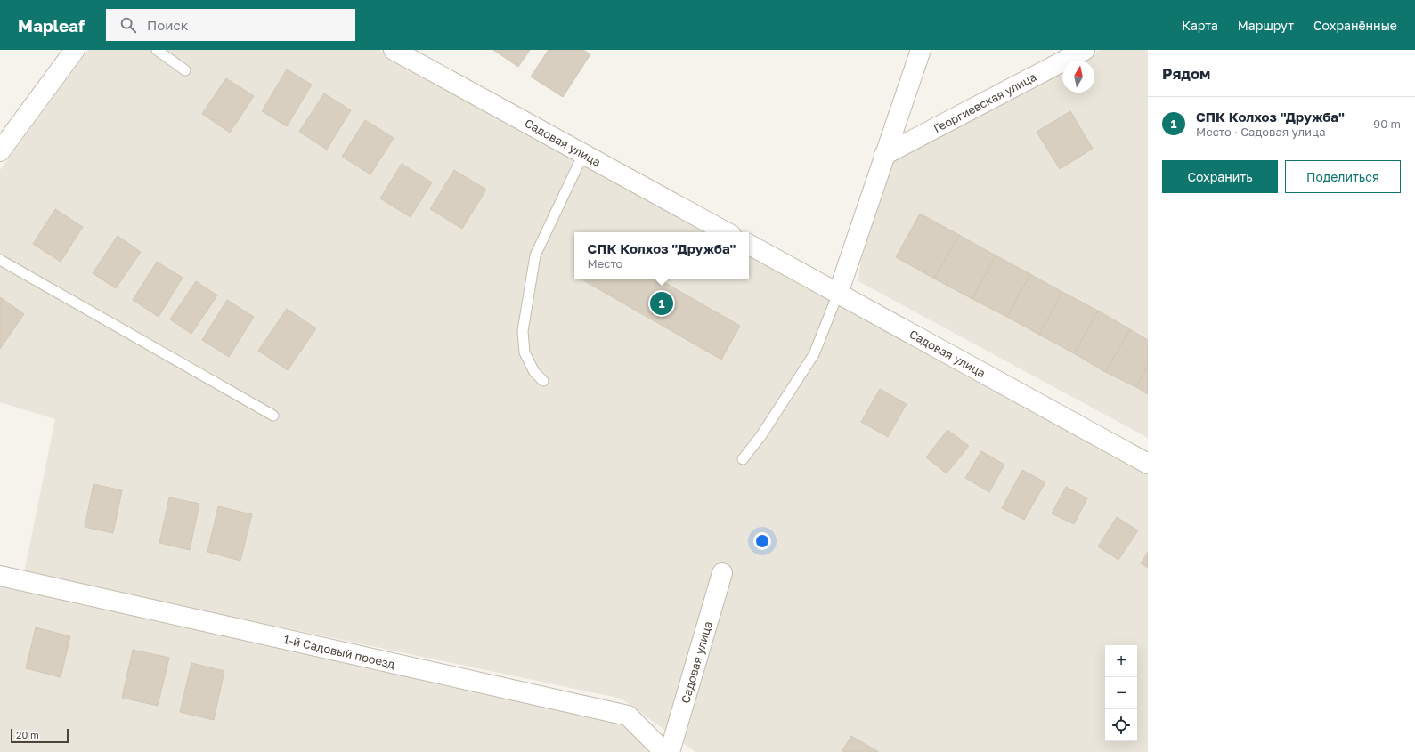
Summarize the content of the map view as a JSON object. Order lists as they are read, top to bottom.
{
  "streets": {
    "street": ["Георгиевская улица", "Садовая улица", "1-й Садовый проезд"]
  },
  "scale_bar": "20 m",
  "north": "top",
  "page": {
    "header": "Mapleaf",
    "search": "Поиск",
    "nav": ["Карта", "Маршрут", "Сохранённые"],
    "heading": "Рядом",
    "list": [
      {
        "mark": "1",
        "name": "СПК Колхоз \"Дружба\"",
        "note": "Место · Садовая улица",
        "value": "90 m"
      }
    ],
    "buttons": ["Сохранить", "Поделиться"],
    "popup": ["СПК Колхоз \"Дружба\"", "Место"],
    "pins": "1",
    "map_buttons": ["+", "−"],
    "scale": "20 m"
  }
}
